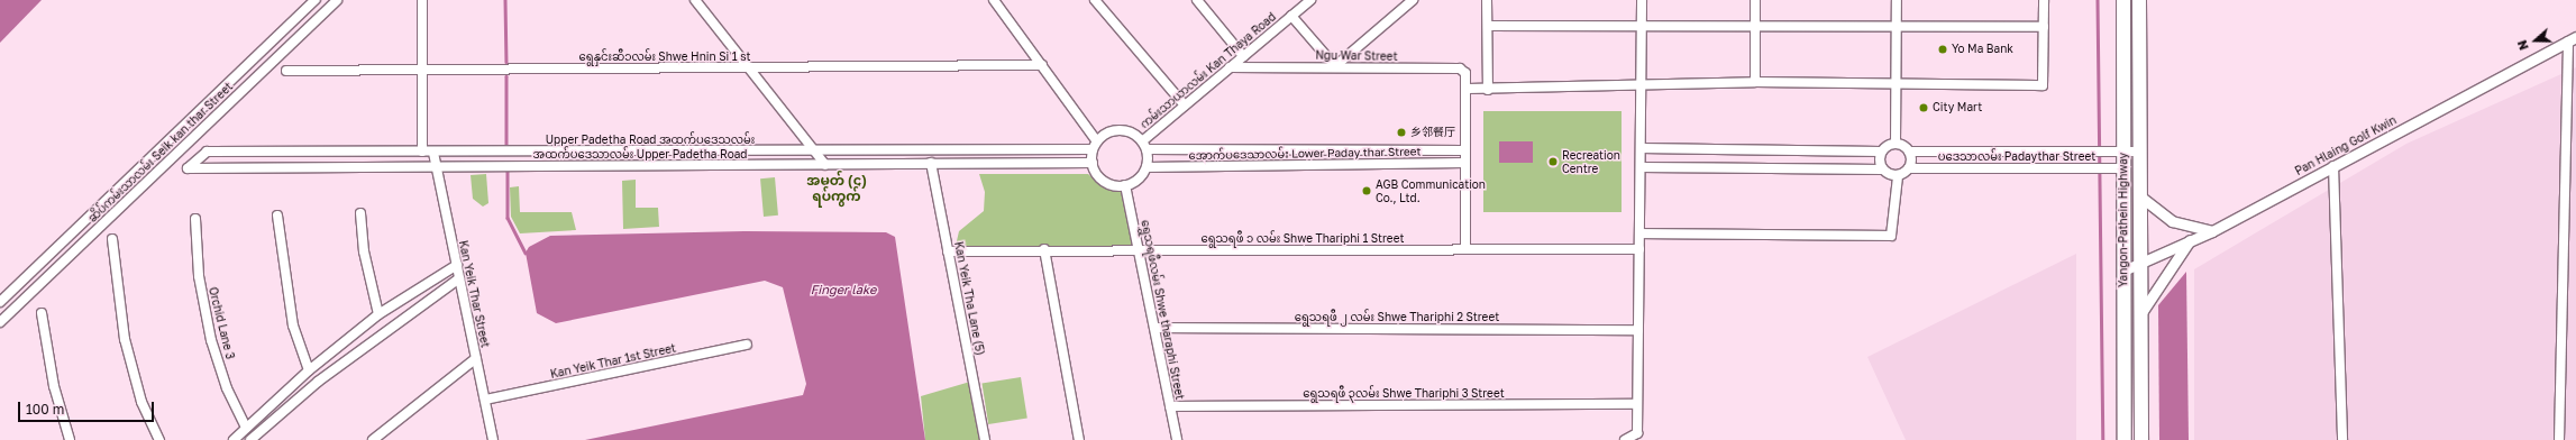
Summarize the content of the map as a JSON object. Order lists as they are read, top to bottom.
{
  "streets": {
    "main road": ["Yangon-Pathein Highway"],
    "street": [
      "Ngu War Street",
      "ရွေနှင်းဆီ၁လမ်း Shwe Hnin Si 1 st",
      "ကမ်းသာယာလမ်း Kan Thaya Road",
      "Upper Padetha Road အထက်ပဒေသလမ်း",
      "Pan Hlaing Golf Kwin",
      "ဆိပ်ကမ်းသာလမ်း Seik kan thar Street",
      "အောက်ပဒေသာလမ်း Lower Paday thar Street",
      "အထက်ပဒေသာလမ်း Upper Padetha Road",
      "ပဒေသာလမ်း Padaythar Street",
      "ရွေသရဖီ ၁ လမ်း Shwe Thariphi 1 Street",
      "Kan Yeik Thar Street",
      "Kan Yeik Tha Lane (5)",
      "ရွှေသရဖီလမ်း Shwe tharaphi Street",
      "ရွေသရဖီ ၂ လမ်း Shwe Thariphi 2 Street",
      "Orchid Lane 3",
      "Kan Yeik Thar 1st Street",
      "ရွေသရဖီ ၃လမ်း Shwe Thariphi 3 Street"
    ]
  },
  "crossings": [
    ["Ngu War Street", "ကမ်းသာယာလမ်း Kan Thaya Road"],
    ["ကမ်းသာယာလမ်း Kan Thaya Road", "Upper Padetha Road အထက်ပဒေသလမ်း"],
    ["ကမ်းသာယာလမ်း Kan Thaya Road", "အောက်ပဒေသာလမ်း Lower Paday thar Street"],
    ["ကမ်းသာယာလမ်း Kan Thaya Road", "အထက်ပဒေသာလမ်း Upper Padetha Road"],
    ["ကမ်းသာယာလမ်း Kan Thaya Road", "ရွှေသရဖီလမ်း Shwe tharaphi Street"],
    ["Upper Padetha Road အထက်ပဒေသလမ်း", "အောက်ပဒေသာလမ်း Lower Paday thar Street"],
    ["Upper Padetha Road အထက်ပဒေသလမ်း", "အထက်ပဒေသာလမ်း Upper Padetha Road"],
    ["Upper Padetha Road အထက်ပဒေသလမ်း", "Kan Yeik Thar Street"],
    ["Upper Padetha Road အထက်ပဒေသလမ်း", "ရွှေသရဖီလမ်း Shwe tharaphi Street"],
    ["Pan Hlaing Golf Kwin", "Yangon-Pathein Highway"],
    ["အောက်ပဒေသာလမ်း Lower Paday thar Street", "အထက်ပဒေသာလမ်း Upper Padetha Road"],
    ["အောက်ပဒေသာလမ်း Lower Paday thar Street", "ရွှေသရဖီလမ်း Shwe tharaphi Street"],
    ["အထက်ပဒေသာလမ်း Upper Padetha Road", "Kan Yeik Thar Street"],
    ["အထက်ပဒေသာလမ်း Upper Padetha Road", "Kan Yeik Tha Lane (5)"],
    ["အထက်ပဒေသာလမ်း Upper Padetha Road", "ရွှေသရဖီလမ်း Shwe tharaphi Street"],
    ["ပဒေသာလမ်း Padaythar Street", "Yangon-Pathein Highway"],
    ["ရွေသရဖီ ၁ လမ်း Shwe Thariphi 1 Street", "Kan Yeik Tha Lane (5)"],
    ["ရွေသရဖီ ၁ လမ်း Shwe Thariphi 1 Street", "ရွှေသရဖီလမ်း Shwe tharaphi Street"],
    ["Kan Yeik Thar Street", "Kan Yeik Thar 1st Street"],
    ["ရွှေသရဖီလမ်း Shwe tharaphi Street", "ရွေသရဖီ ၂ လမ်း Shwe Thariphi 2 Street"],
    ["ရွှေသရဖီလမ်း Shwe tharaphi Street", "ရွေသရဖီ ၃လမ်း Shwe Thariphi 3 Street"]
  ],
  "districts": ["အမှတ် (၄) ရပ်ကွက်"],
  "water": ["Finger lake"],
  "places": [
    "Yo Ma Bank",
    "City Mart",
    "乡邻餐厅",
    "Recreation Centre",
    "AGB Communication Co., Ltd."
  ],
  "scale_bar": "100 m",
  "north": "left"
}
